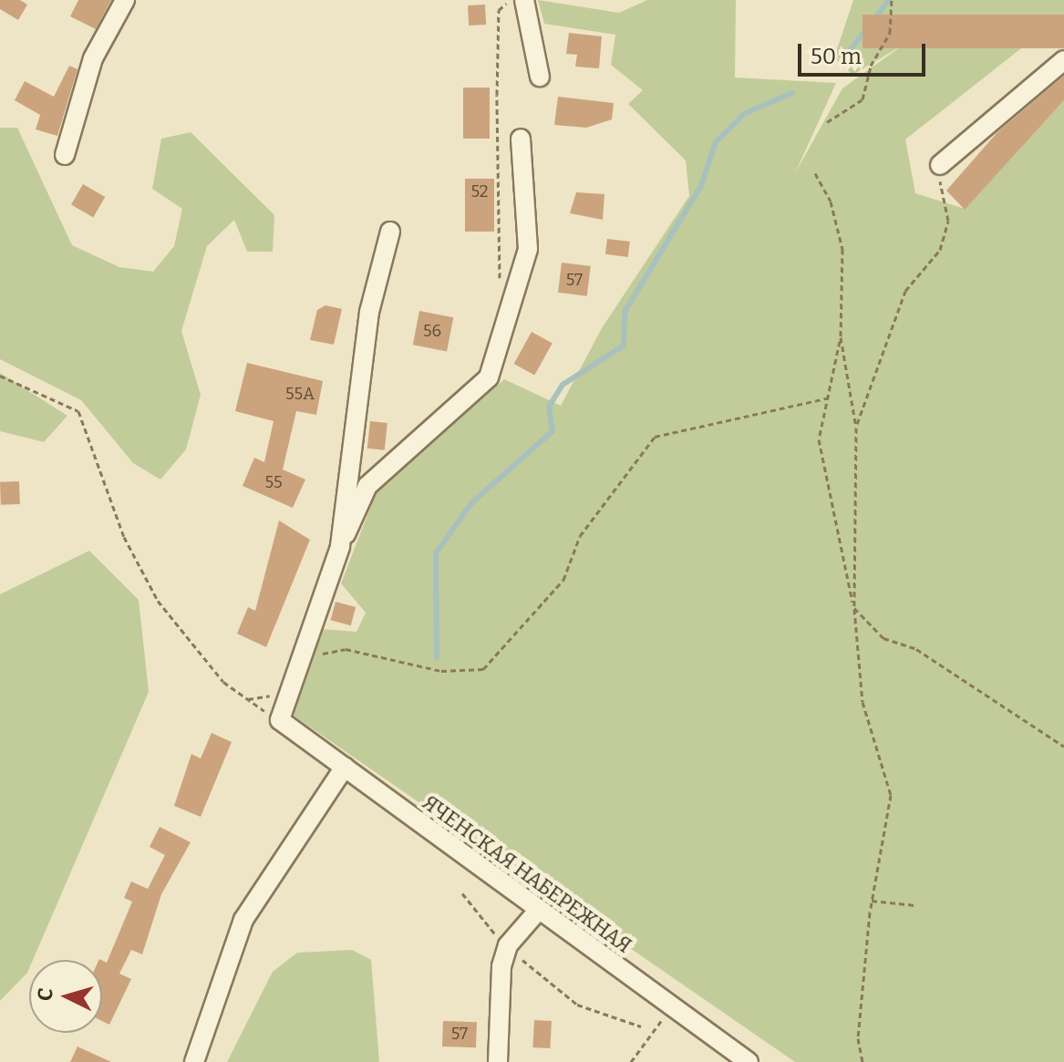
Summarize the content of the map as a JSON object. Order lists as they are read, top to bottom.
{
  "streets": {
    "street": ["ЯЧЕНСКАЯ НАБЕРЕЖНАЯ"]
  },
  "house_numbers": [
    "52",
    "57",
    "56",
    "55А",
    "55",
    "57"
  ],
  "scale_bar": "50 m",
  "north": "left"
}
